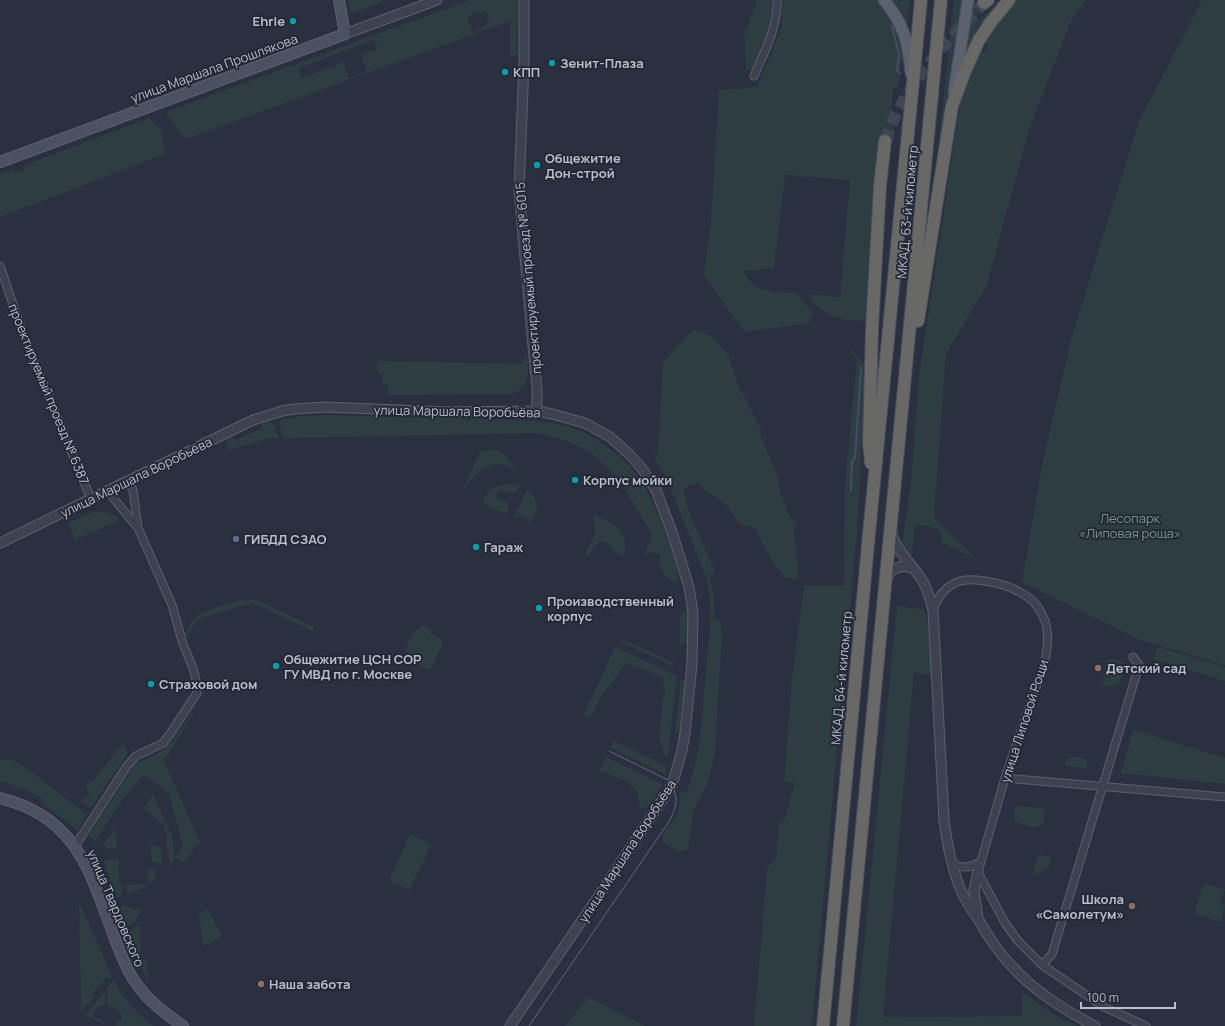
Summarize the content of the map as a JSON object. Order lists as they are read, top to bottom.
{
  "streets": {
    "highway": ["МКАД, 63-й километр", "МКАД, 64-й километр"],
    "main road": ["улица Маршала Прошлякова", "улица Твардовского"],
    "street": [
      "проектируемый проезд № 6015",
      "проектируемый проезд № 6387",
      "улица Маршала Воробьёва",
      "улица Липовой Рощи"
    ]
  },
  "crossings": [
    ["МКАД, 63-й километр", "МКАД, 64-й километр"],
    ["проектируемый проезд № 6015", "улица Маршала Воробьёва"],
    ["проектируемый проезд № 6387", "улица Маршала Воробьёва"]
  ],
  "parks": ["Лесопарк «Липовая роща»"],
  "places": [
    "Ehrle",
    "Зенит-Плаза",
    "КПП",
    "Общежитие Дон-строй",
    "Корпус мойки",
    "ГИБДД СЗАО",
    "Гараж",
    "Производственный корпус",
    "Общежитие ЦСН СОР ГУ МВД по г. Москве",
    "Детский сад",
    "Страховой дом",
    "Школа «Самолетум»",
    "Наша забота"
  ],
  "scale_bar": "100 m"
}
